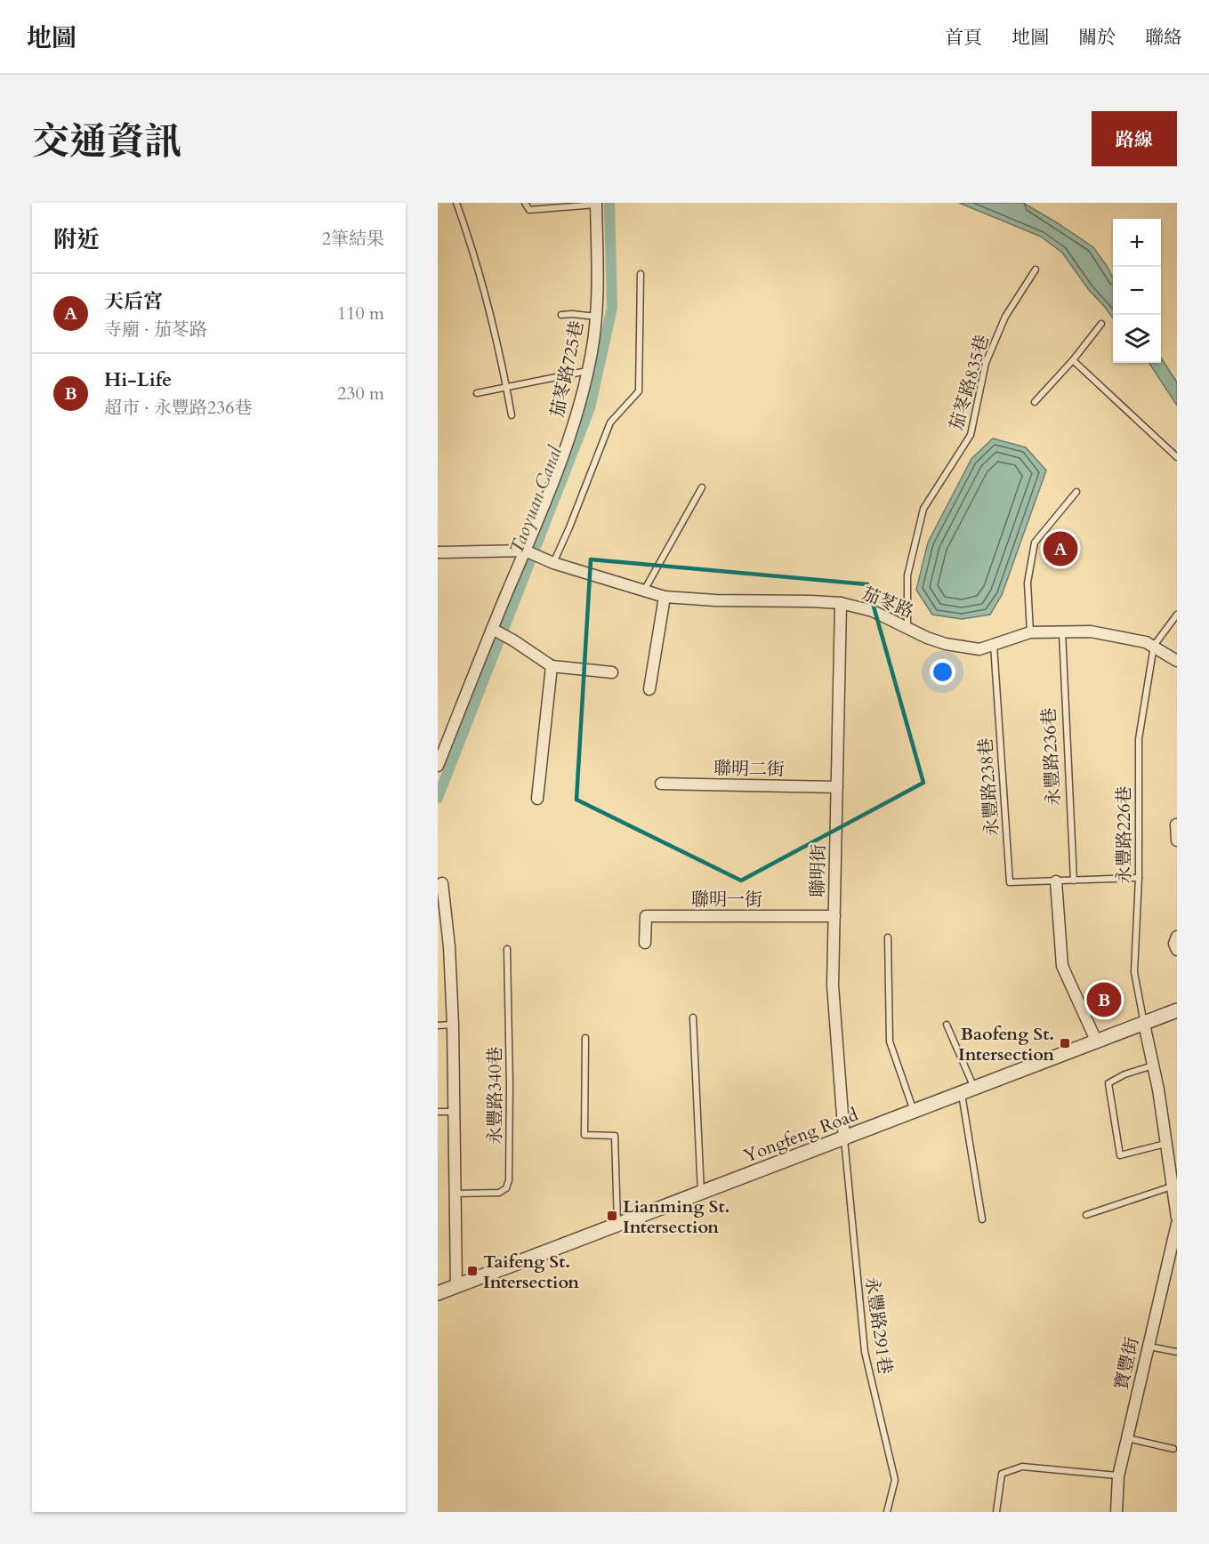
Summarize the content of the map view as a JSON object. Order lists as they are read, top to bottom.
{
  "streets": {
    "street": [
      "茄苳路725巷",
      "茄苳路",
      "聯明二街",
      "聯明街",
      "聯明一街",
      "Yongfeng Road",
      "寶豐街"
    ],
    "lane": [
      "茄苳路835巷",
      "永豐路236巷",
      "永豐路238巷",
      "永豐路226巷",
      "永豐路340巷",
      "永豐路291巷"
    ]
  },
  "crossings": [
    ["茄苳路725巷", "茄苳路"],
    ["茄苳路835巷", "茄苳路"],
    ["茄苳路", "永豐路236巷"],
    ["茄苳路", "永豐路238巷"],
    ["茄苳路", "永豐路226巷"],
    ["茄苳路", "聯明街"],
    ["聯明二街", "聯明街"],
    ["永豐路226巷", "Yongfeng Road"],
    ["聯明街", "聯明一街"],
    ["聯明街", "Yongfeng Road"],
    ["聯明街", "永豐路291巷"],
    ["Yongfeng Road", "永豐路291巷"]
  ],
  "water": ["Taoyuan Canal"],
  "places": {
    "transit": ["Baofeng St. Intersection", "Lianming St. Intersection", "Taifeng St. Intersection"]
  },
  "page": {
    "header": "地圖",
    "nav": [
      "首頁",
      "地圖",
      "關於",
      "聯絡"
    ],
    "title": "交通資訊",
    "buttons": "路線",
    "heading": ["附近", "2筆結果"],
    "map_buttons": ["+", "−"],
    "list": [
      {
        "mark": "A",
        "name": "天后宮",
        "note": "寺廟 · 茄苳路",
        "value": "110 m"
      },
      {
        "mark": "B",
        "name": "Hi-Life",
        "note": "超市 · 永豐路236巷",
        "value": "230 m"
      }
    ],
    "pins": ["A", "B"]
  }
}
